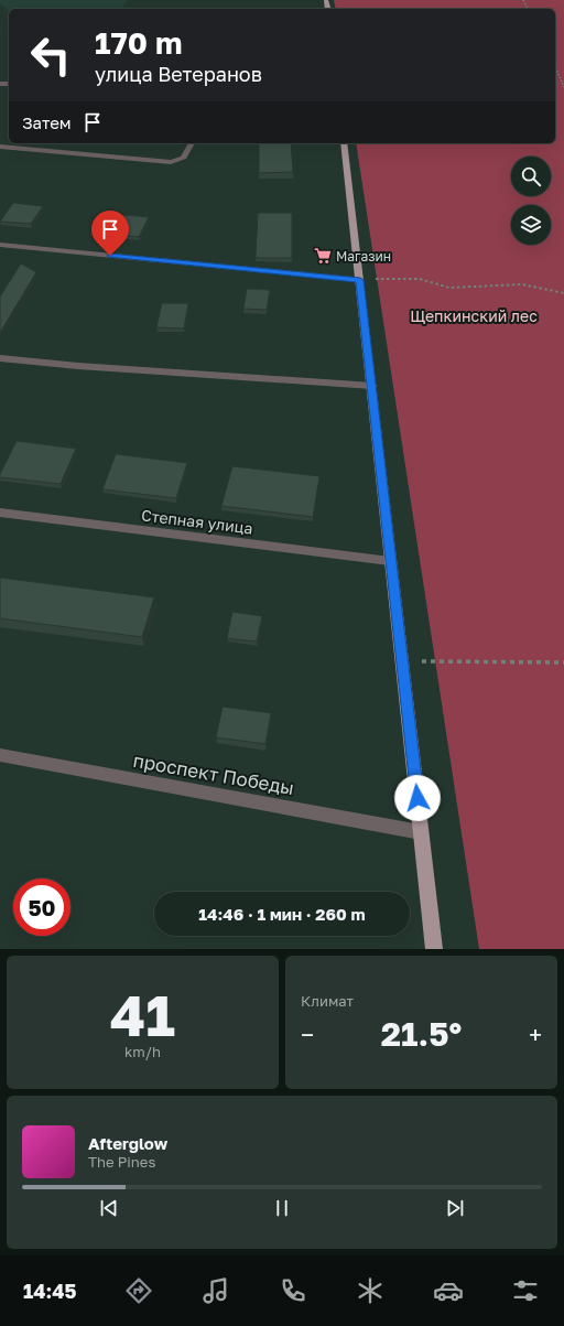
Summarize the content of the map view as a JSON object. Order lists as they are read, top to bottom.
{
  "streets": {
    "street": ["Степная улица", "проспект Победы"]
  },
  "parks": ["Щепкинский лес"],
  "places": {
    "supermarket": ["Магазин"]
  },
  "page": {
    "turn": ["170 m", "улица Ветеранов"],
    "then": "Затем",
    "limit": "50",
    "trip": "14:46 · 1 мин · 260 m",
    "tile": [
      ["41", "km/h"],
      "Климат"
    ],
    "heat": ["−", "21.5°", "+"],
    "song": ["Afterglow", "The Pines"],
    "tabs": "14:45"
  }
}
